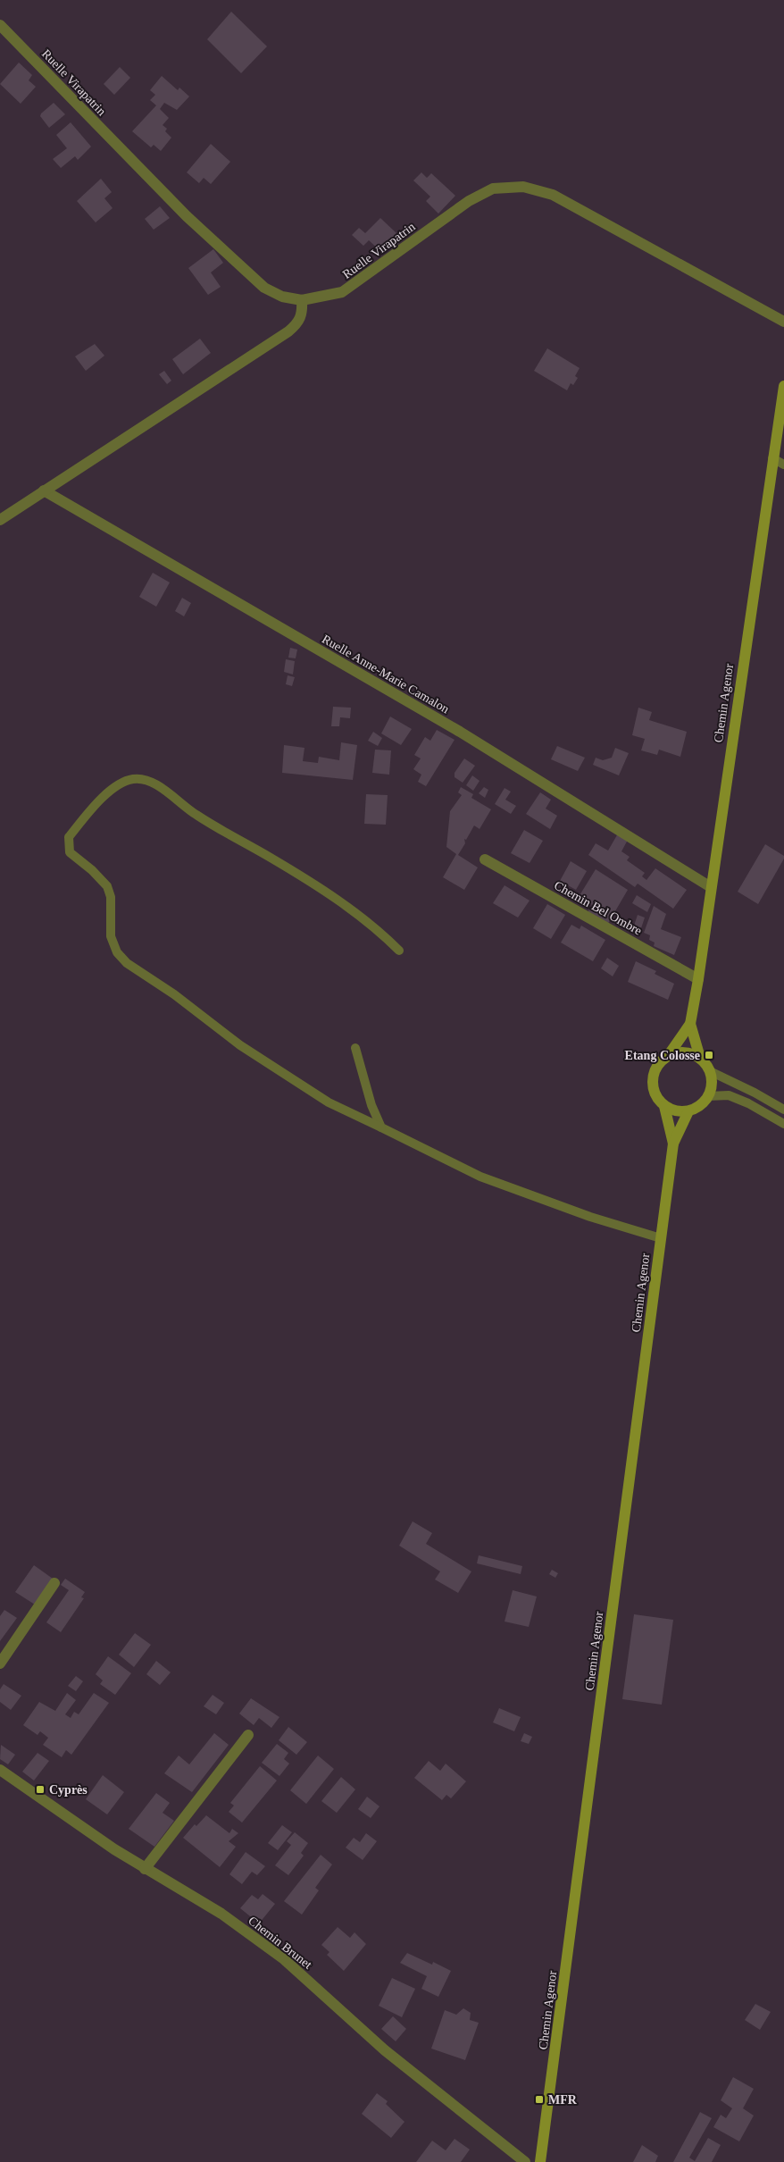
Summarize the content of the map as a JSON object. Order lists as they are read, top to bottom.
{
  "streets": {
    "main road": ["Chemin Agenor"],
    "street": [
      "Ruelle Virapatrin",
      "Ruelle Anne-Marie Camalon",
      "Chemin Bel Ombre",
      "Chemin Brunet"
    ]
  },
  "crossings": [
    ["Ruelle Anne-Marie Camalon", "Chemin Agenor"],
    ["Chemin Agenor", "Chemin Bel Ombre"]
  ],
  "places": {
    "transit": ["Etang Colosse", "Cyprès", "MFR"]
  }
}
